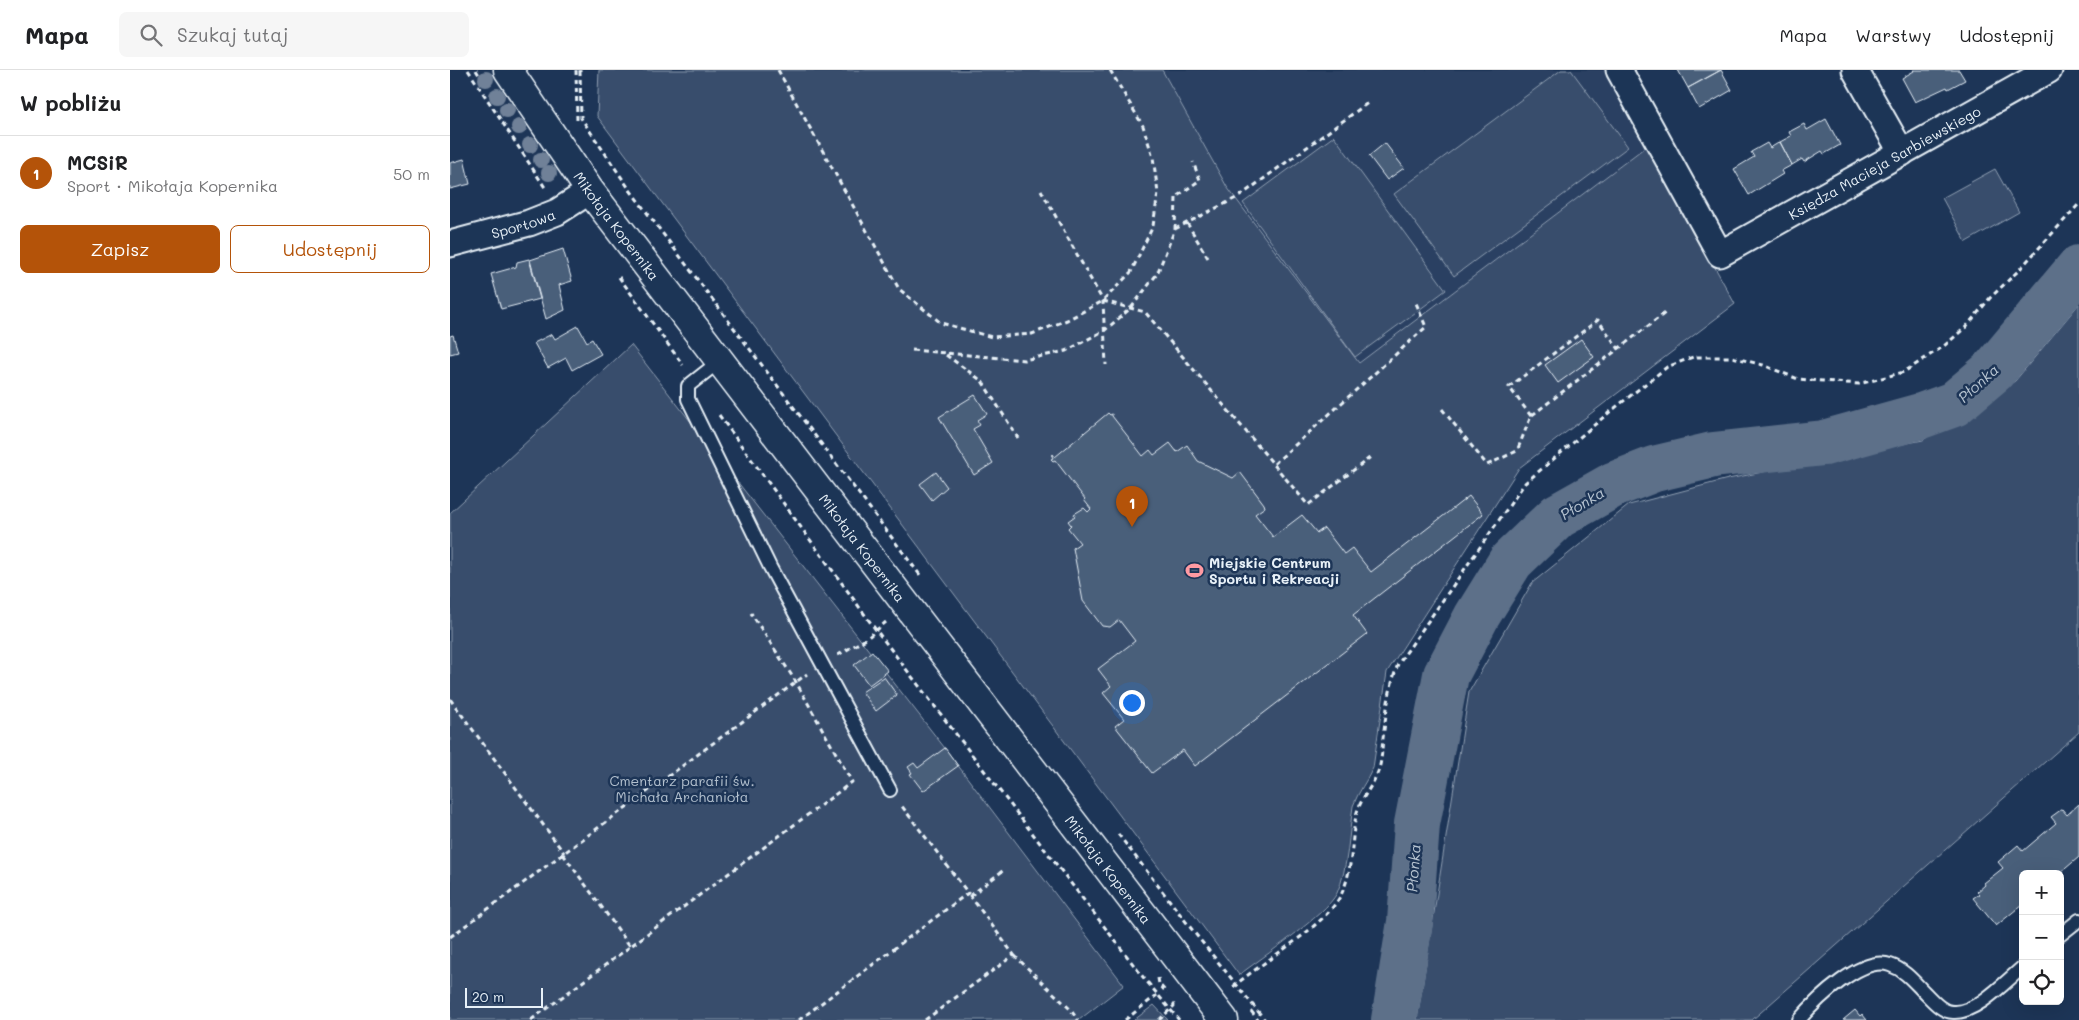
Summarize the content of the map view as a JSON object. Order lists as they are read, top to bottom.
{
  "streets": {
    "street": ["Księdza Macieja Sarbiewskiego", "Sportowa", "Mikołaja Kopernika"]
  },
  "crossings": [
    ["Sportowa", "Mikołaja Kopernika"]
  ],
  "water": ["Płonka"],
  "parks": ["Cmentarz parafii św. Michała Archanioła"],
  "places": {
    "sports": ["Miejskie Centrum Sportu i Rekreacji"]
  },
  "scale_bar": "20 m",
  "page": {
    "header": "Mapa",
    "search": "Szukaj tutaj",
    "nav": ["Mapa", "Warstwy", "Udostępnij"],
    "heading": "W pobliżu",
    "list": [
      {
        "mark": "1",
        "name": "MCSiR",
        "note": "Sport · Mikołaja Kopernika",
        "value": "50 m"
      }
    ],
    "buttons": ["Zapisz", "Udostępnij"],
    "pins": "1",
    "map_buttons": ["+", "−"],
    "scale": "20 m"
  }
}
